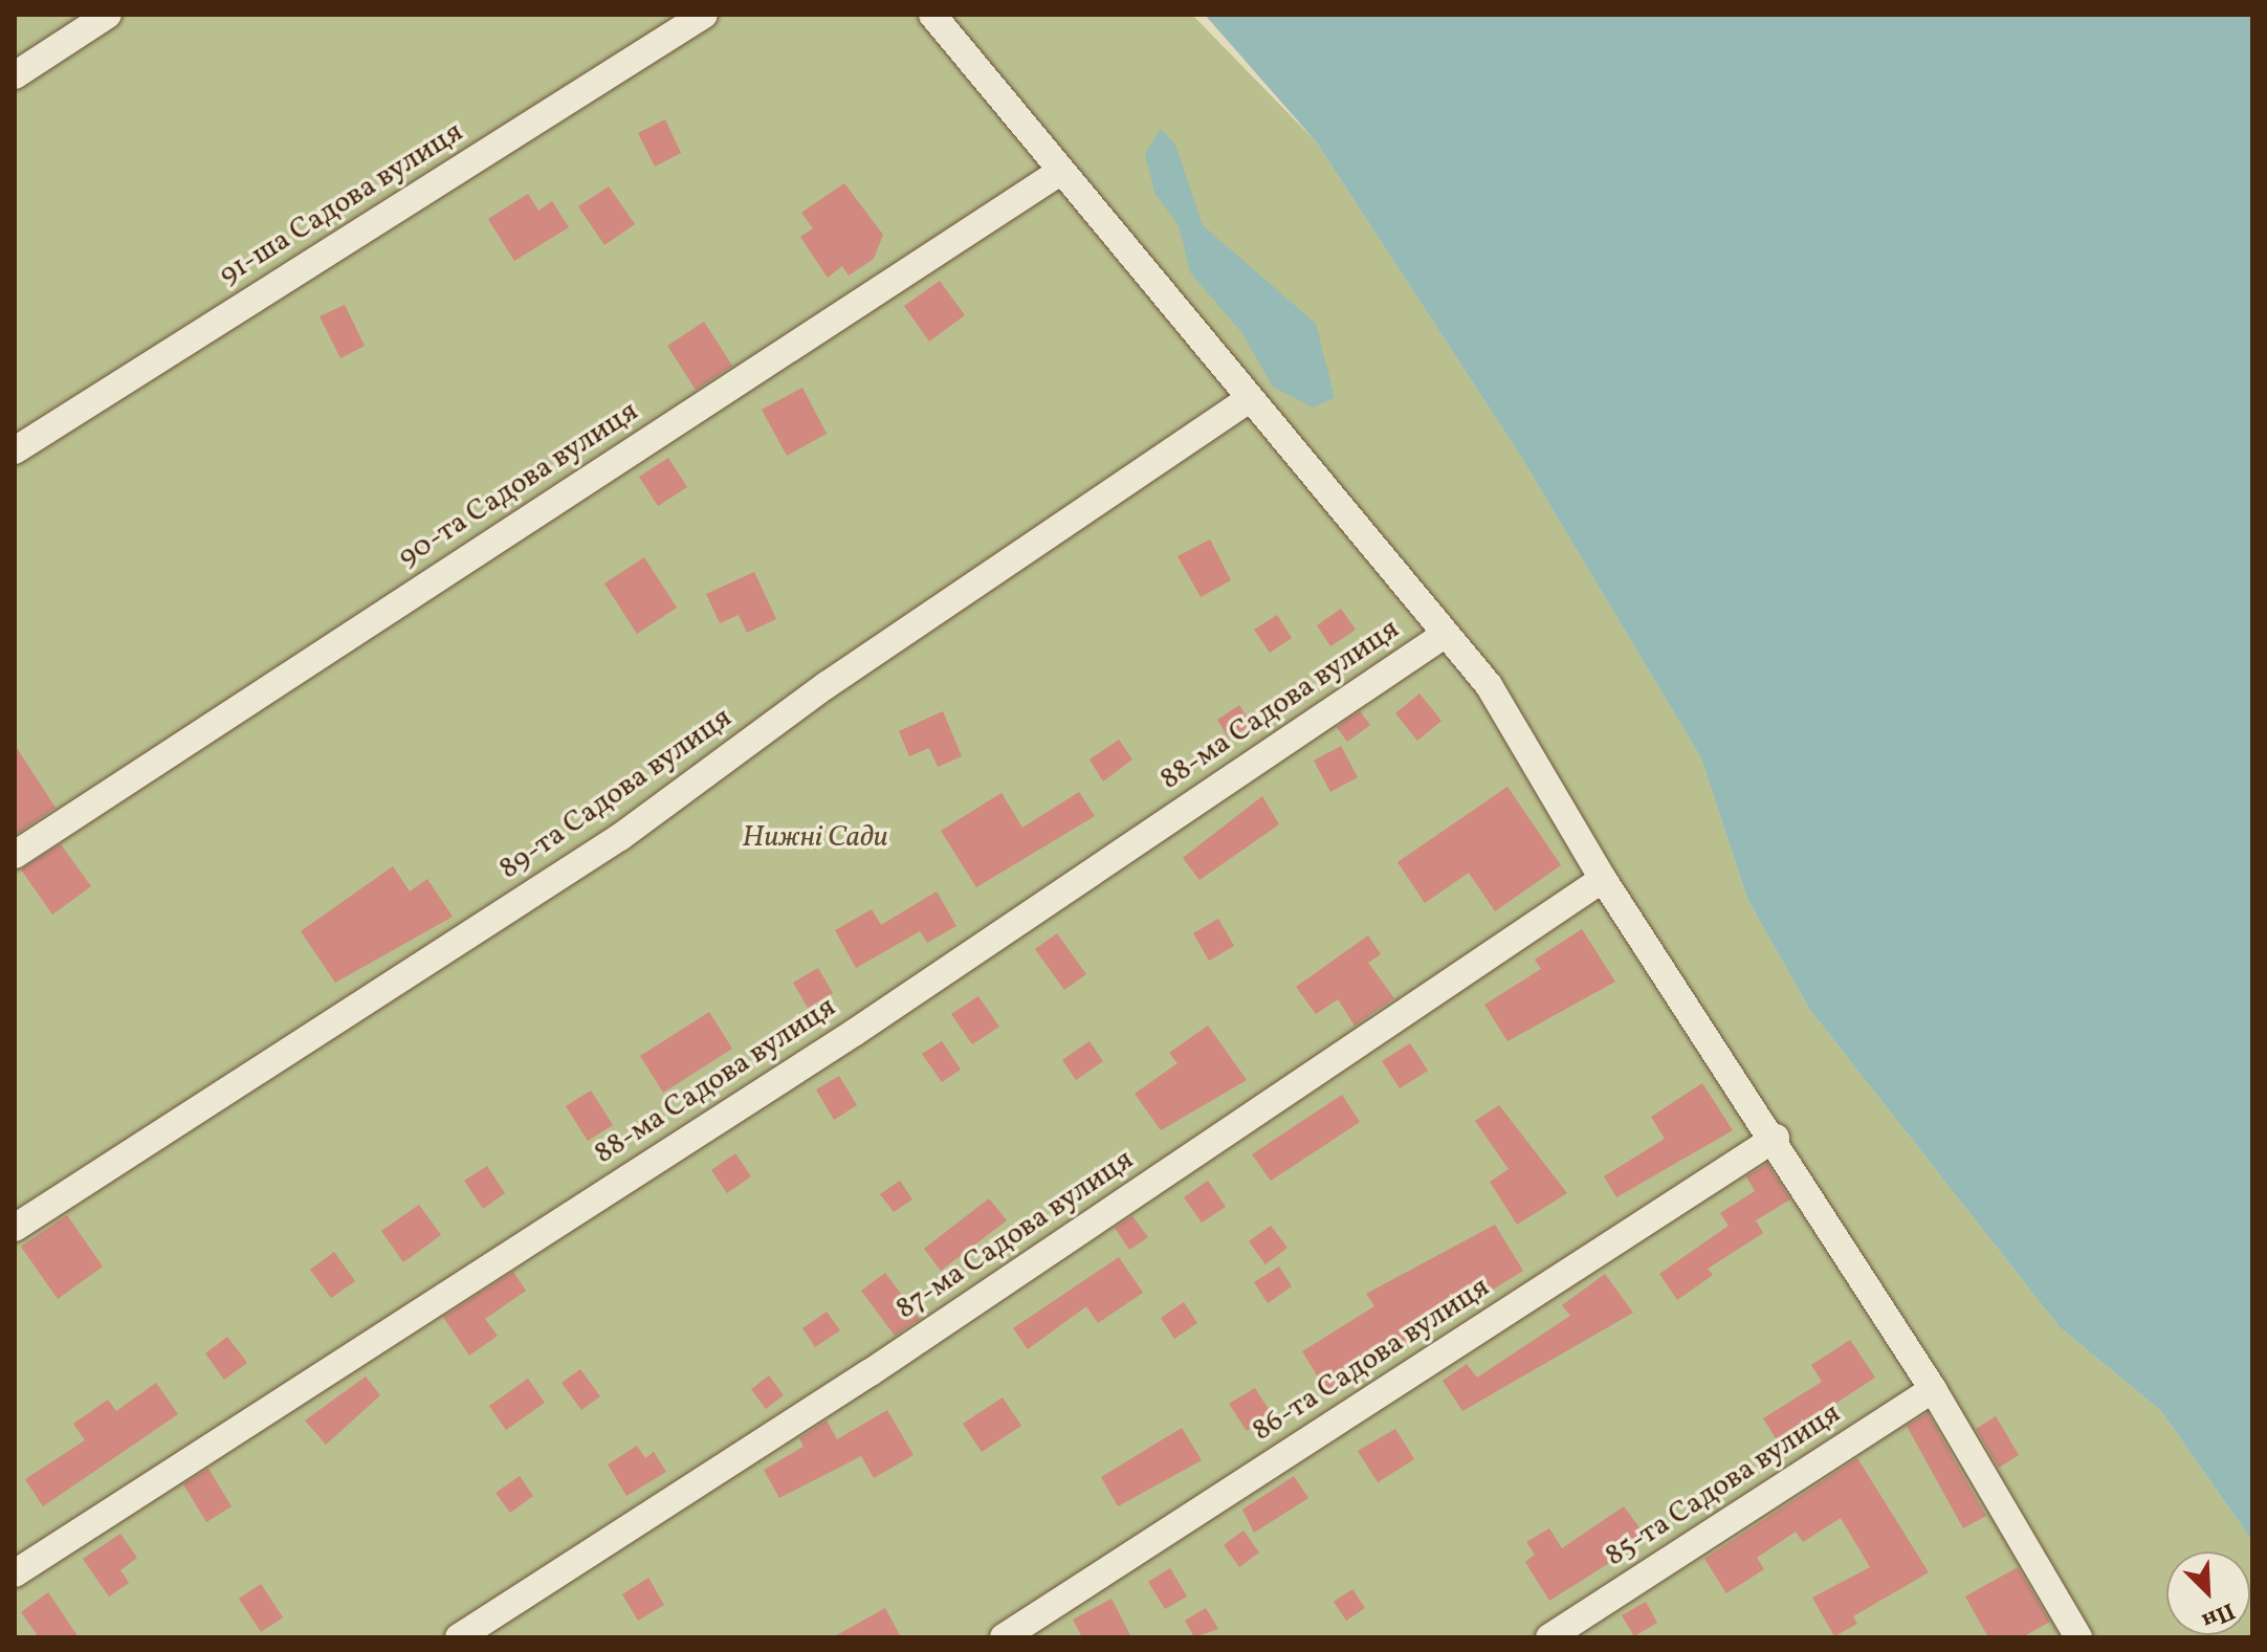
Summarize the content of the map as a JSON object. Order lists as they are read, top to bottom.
{
  "streets": {
    "street": [
      "91-ша Садова вулиця",
      "90-та Садова вулиця",
      "88-ма Садова вулиця",
      "89-та Садова вулиця",
      "87-ма Садова вулиця",
      "86-та Садова вулиця",
      "85-та Садова вулиця"
    ]
  },
  "parks": ["Нижні Сади"],
  "north": "bottom right"
}
